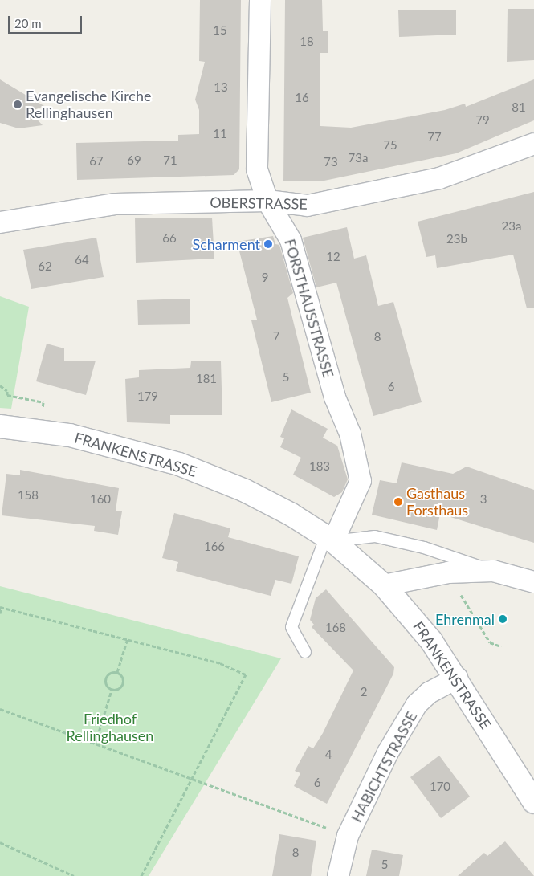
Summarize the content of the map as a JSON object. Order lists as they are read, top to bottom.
{
  "streets": {
    "main road": ["FRANKENSTRASSE"],
    "street": ["OBERSTRASSE", "FORSTHAUSSTRASSE", "HABICHTSTRASSE"]
  },
  "crossings": [
    ["OBERSTRASSE", "FORSTHAUSSTRASSE"],
    ["FORSTHAUSSTRASSE", "FRANKENSTRASSE"],
    ["FRANKENSTRASSE", "HABICHTSTRASSE"]
  ],
  "parks": ["Friedhof Rellinghausen"],
  "places": [
    "Evangelische Kirche Rellinghausen",
    "Scharment",
    "Gasthaus Forsthaus",
    "Ehrenmal"
  ],
  "house_numbers": [
    "15",
    "18",
    "13",
    "16",
    "81",
    "79",
    "11",
    "77",
    "75",
    "73a",
    "69",
    "71",
    "67",
    "73",
    "23a",
    "66",
    "23b",
    "12",
    "64",
    "62",
    "9",
    "7",
    "8",
    "5",
    "181",
    "6",
    "179",
    "183",
    "158",
    "160",
    "3",
    "166",
    "168",
    "2",
    "4",
    "6",
    "170",
    "8",
    "5"
  ],
  "scale_bar": "20 m"
}
